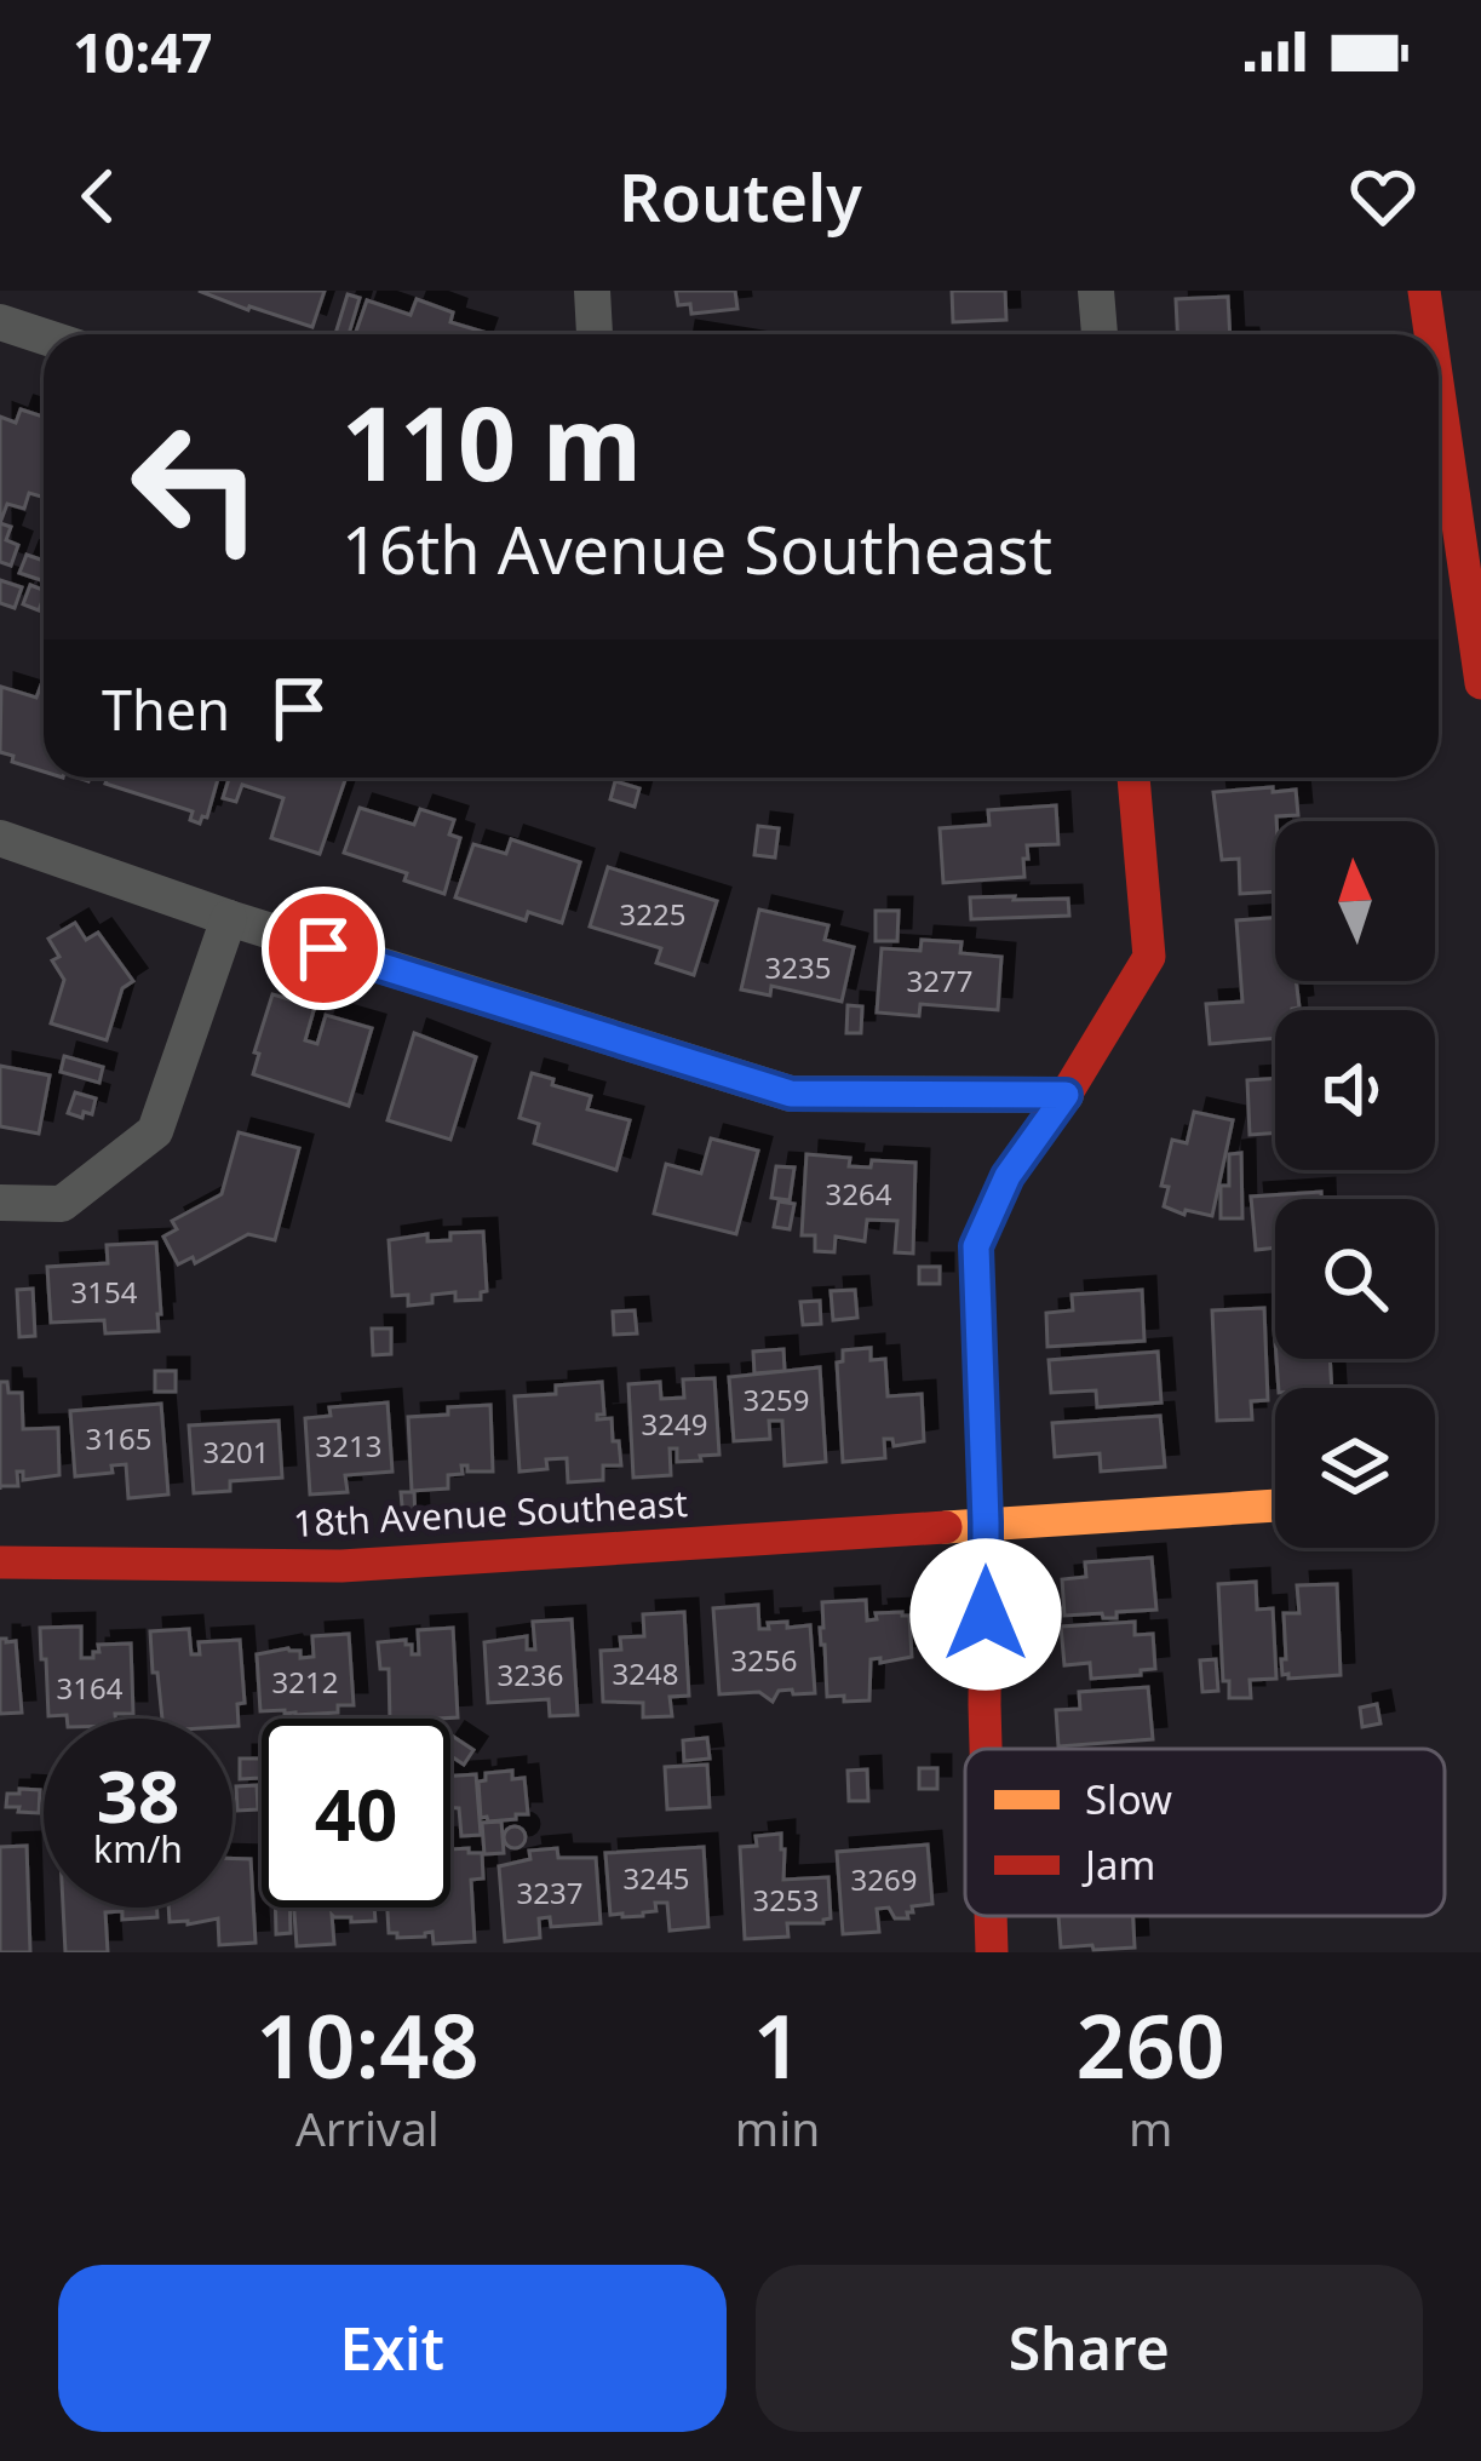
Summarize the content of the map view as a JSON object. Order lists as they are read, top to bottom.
{
  "streets": {
    "main road": ["18th Avenue Southeast"]
  },
  "house_numbers": [
    "3225",
    "3235",
    "3277",
    "3264",
    "3154",
    "3259",
    "3249",
    "3165",
    "3213",
    "3201",
    "3256",
    "3248",
    "3236",
    "3212",
    "3164",
    "3245",
    "3269",
    "3237",
    "3253"
  ],
  "legend": ["Slow", "Jam"],
  "north": "top",
  "page": {
    "status": "10:47",
    "header": "Routely",
    "turn": ["110 m", "16th Avenue Southeast"],
    "then": "Then",
    "speed": "38 km/h",
    "limit": "40",
    "eta": [
      "10:48",
      "Arrival",
      "1",
      "min",
      "260",
      "m"
    ],
    "buttons": ["Exit", "Share"]
  }
}
